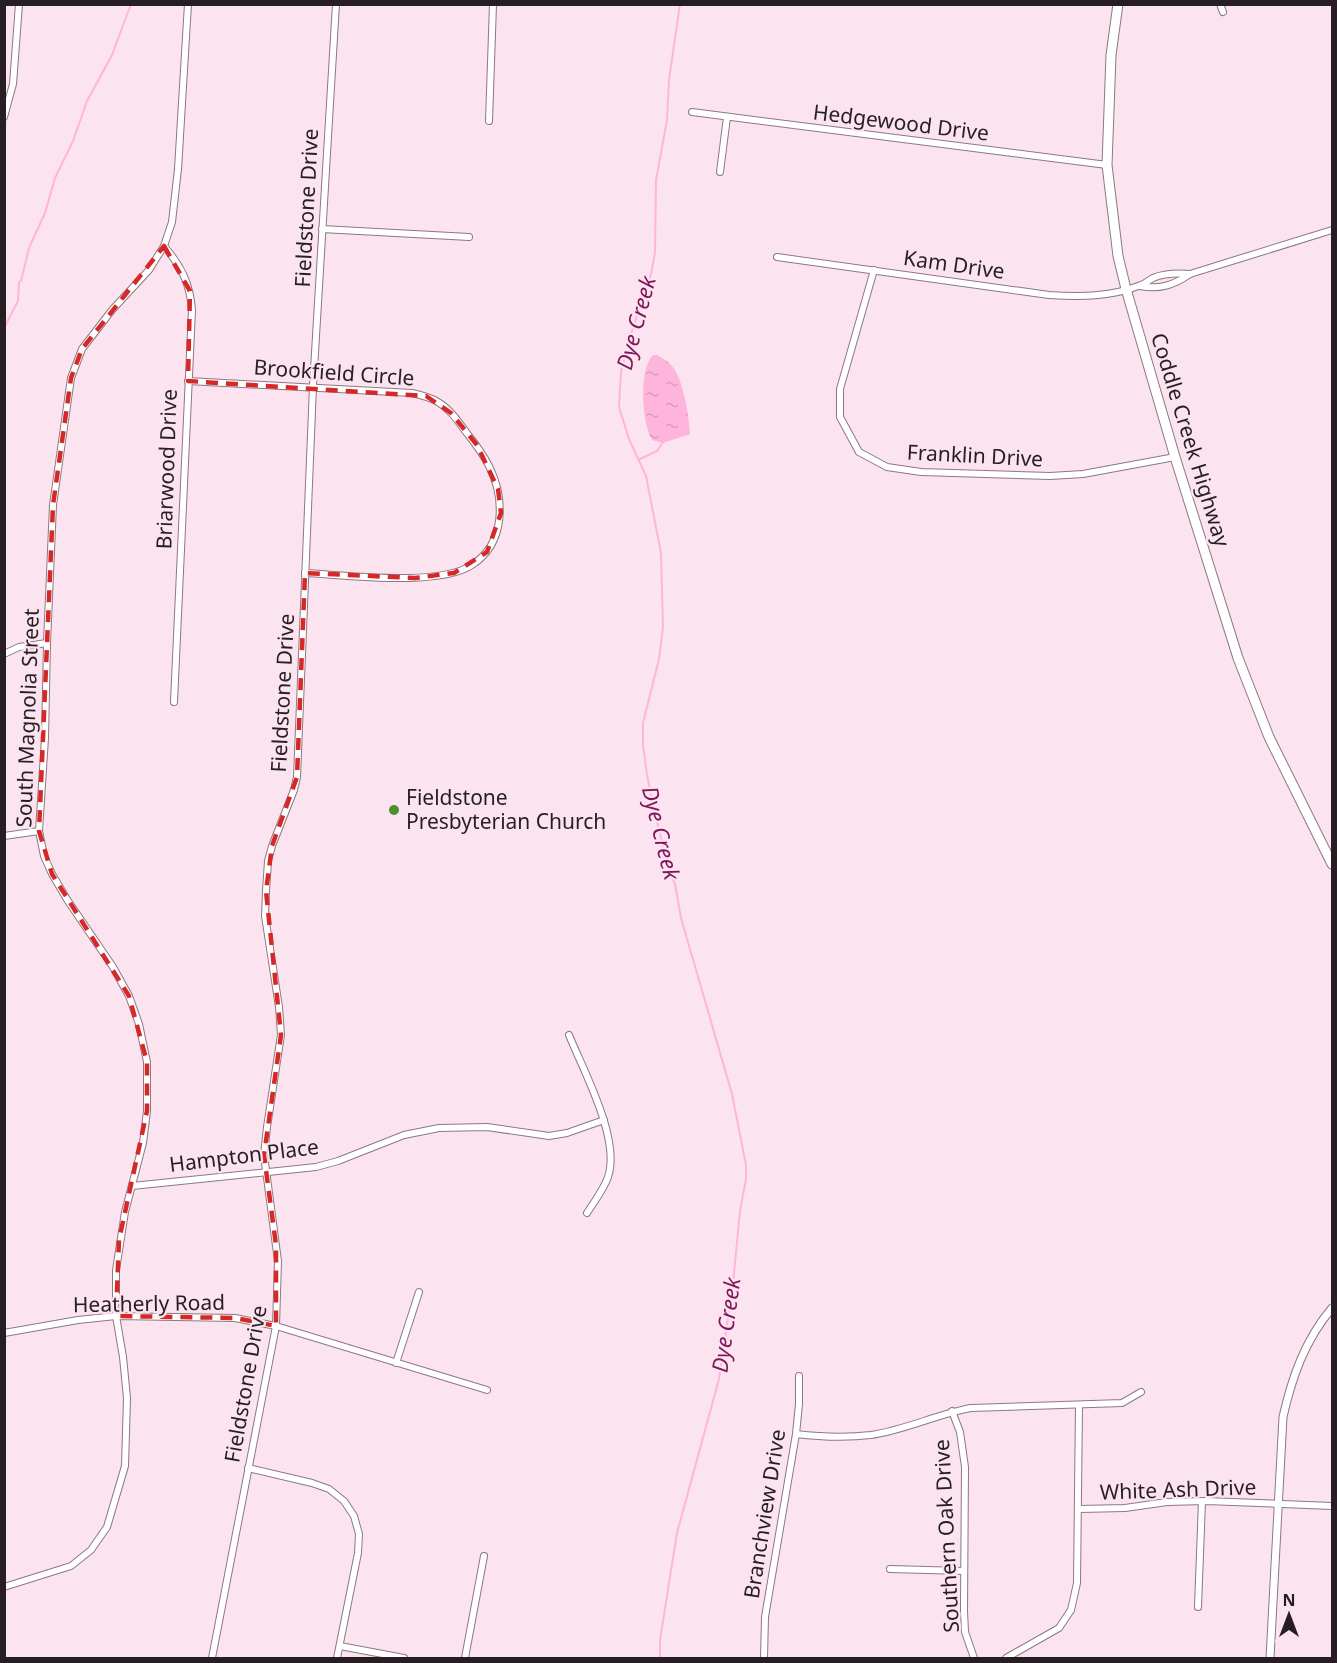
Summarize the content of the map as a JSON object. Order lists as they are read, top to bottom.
{
  "streets": {
    "main road": ["Coddle Creek Highway"],
    "street": [
      "Hedgewood Drive",
      "Fieldstone Drive",
      "Kam Drive",
      "Brookfield Circle",
      "Franklin Drive",
      "Briarwood Drive",
      "South Magnolia Street",
      "Hampton Place",
      "Heatherly Road",
      "White Ash Drive",
      "Branchview Drive",
      "Southern Oak Drive"
    ]
  },
  "crossings": [
    ["Hedgewood Drive", "Coddle Creek Highway"],
    ["Fieldstone Drive", "Brookfield Circle"],
    ["Fieldstone Drive", "Hampton Place"],
    ["Fieldstone Drive", "Heatherly Road"],
    ["Kam Drive", "Coddle Creek Highway"],
    ["Kam Drive", "Franklin Drive"],
    ["Brookfield Circle", "Briarwood Drive"],
    ["Coddle Creek Highway", "Franklin Drive"],
    ["Briarwood Drive", "South Magnolia Street"],
    ["South Magnolia Street", "Hampton Place"],
    ["South Magnolia Street", "Heatherly Road"]
  ],
  "water": ["Dye Creek"],
  "places": ["Fieldstone Presbyterian Church"],
  "north": "top"
}
